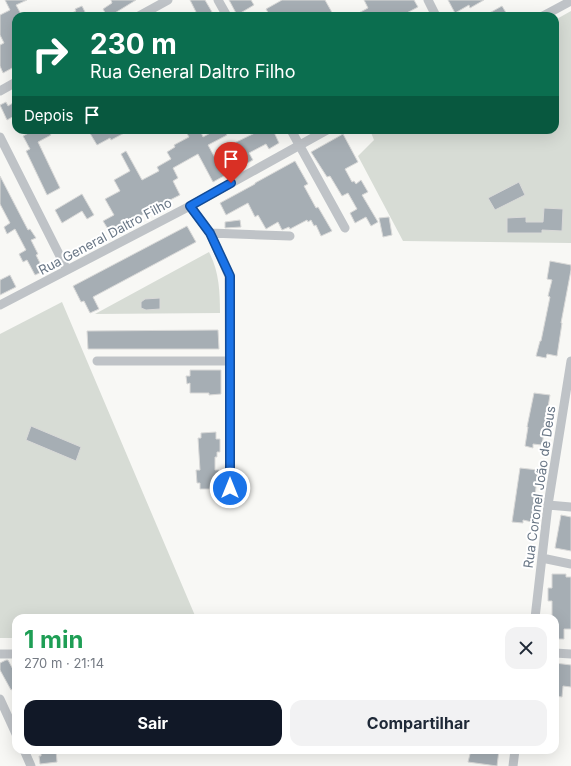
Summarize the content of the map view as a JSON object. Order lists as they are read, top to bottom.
{
  "streets": {
    "street": ["Rua General Daltro Filho", "Rua Coronel João de Deus"]
  },
  "page": {
    "turn": ["230 m", "Rua General Daltro Filho"],
    "then": "Depois",
    "heading": ["1 min", "270 m · 21:14"],
    "buttons": ["Sair", "Compartilhar"]
  }
}
